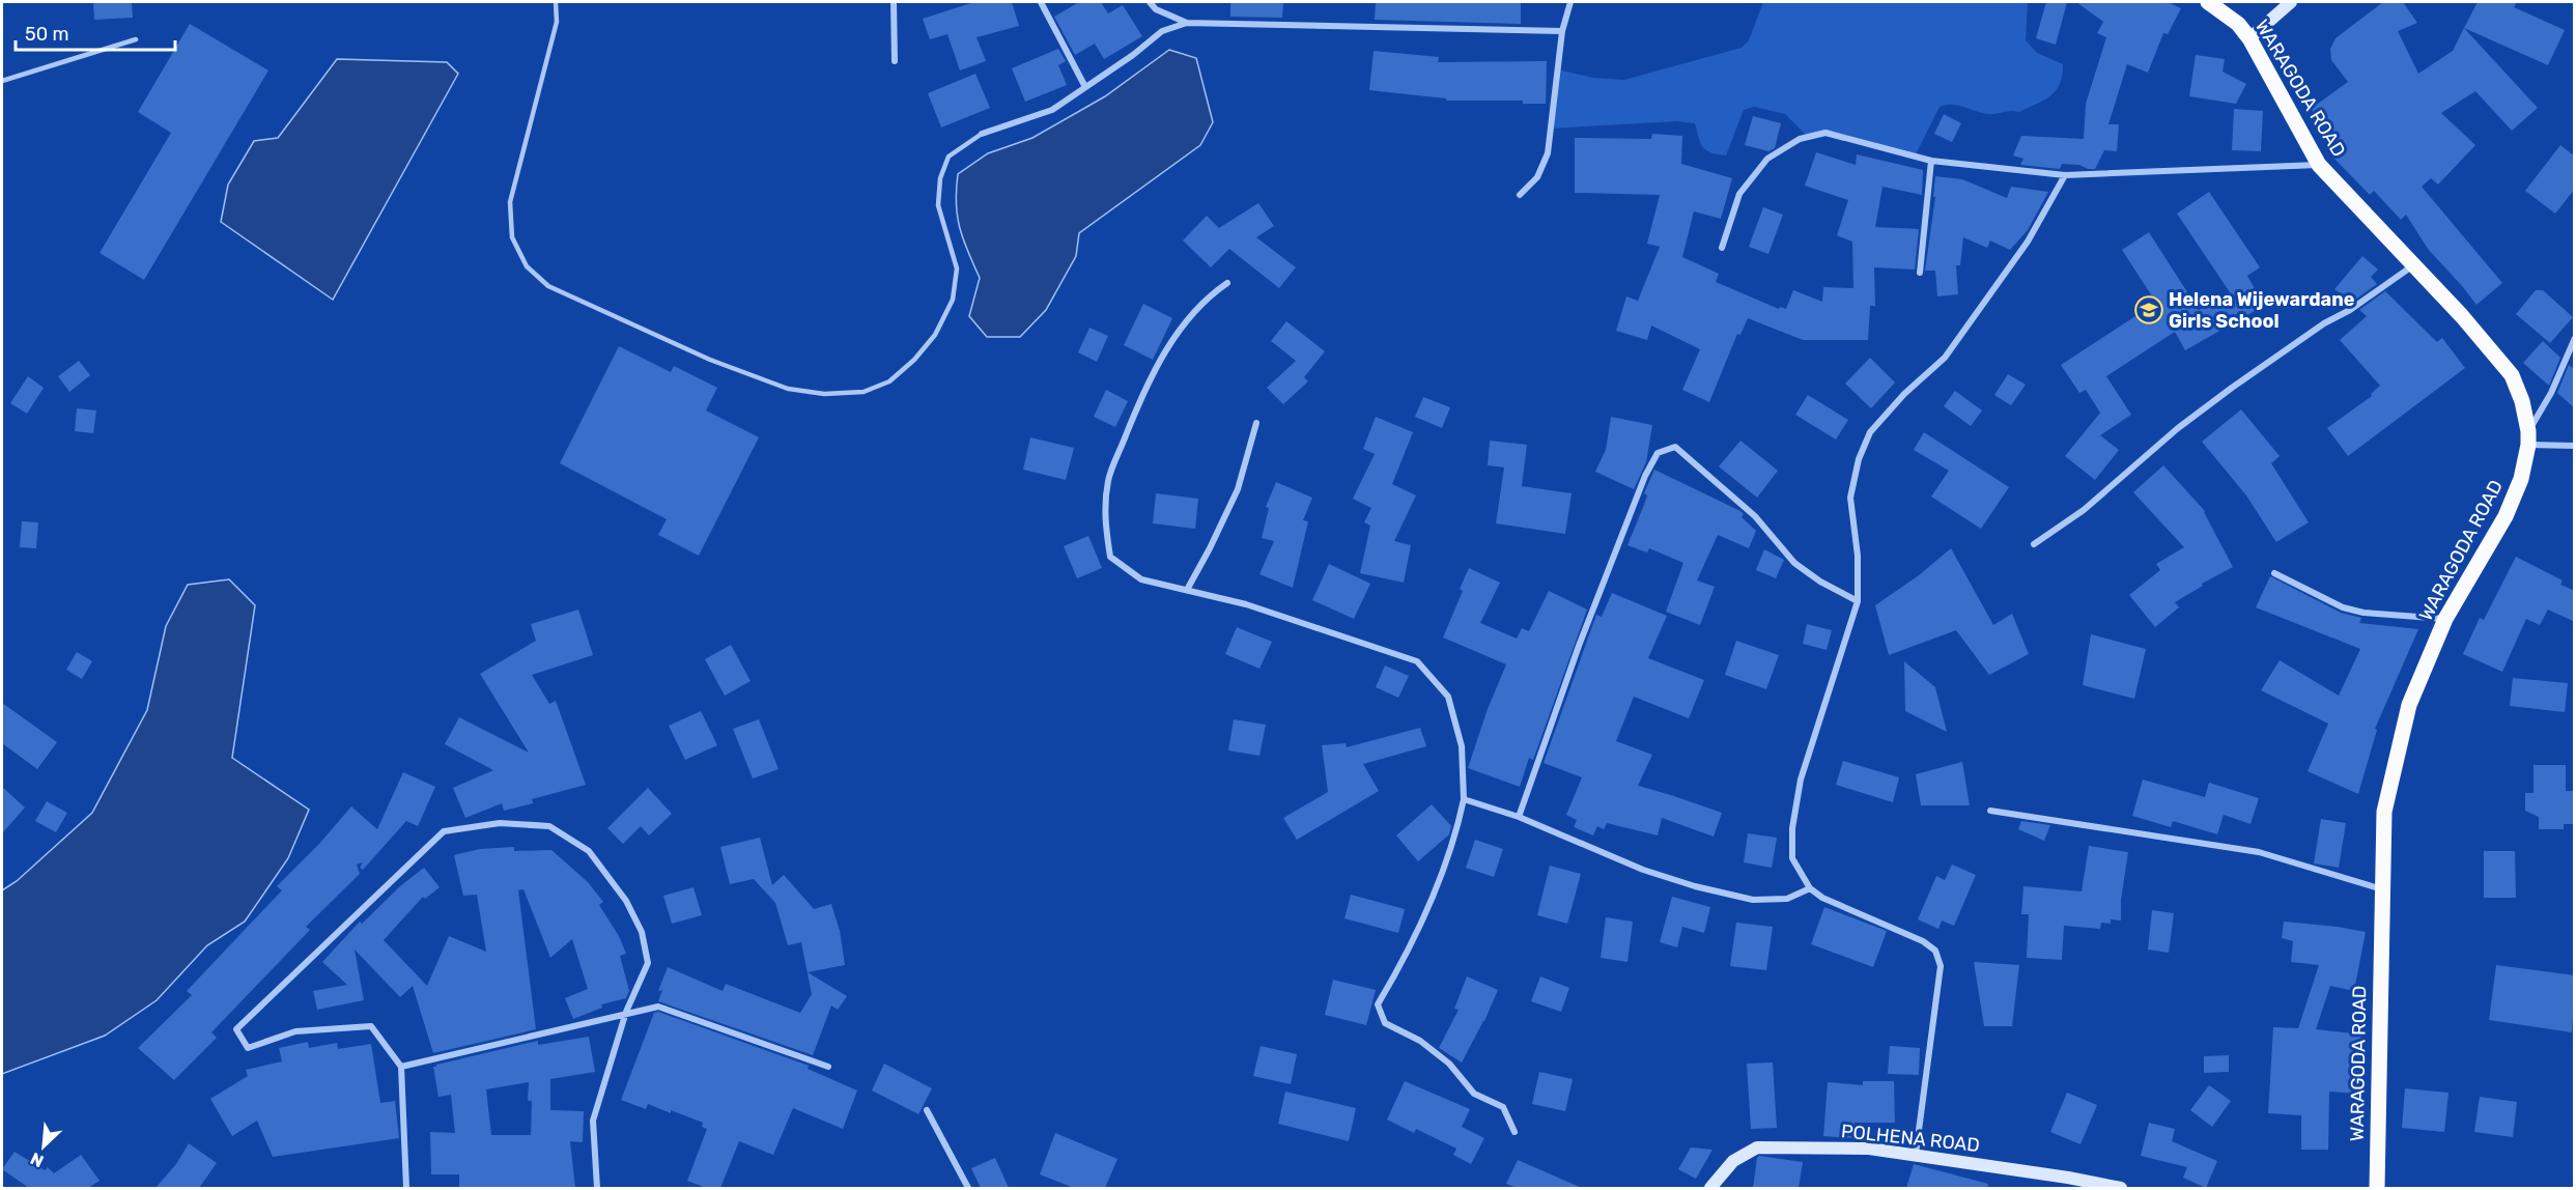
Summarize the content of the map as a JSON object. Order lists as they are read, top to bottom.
{
  "streets": {
    "main road": ["WARAGODA ROAD"],
    "street": ["POLHENA ROAD"]
  },
  "places": {
    "school or university": ["Helena Wijewardane Girls School"]
  },
  "scale_bar": "50 m",
  "north": "bottom left"
}
